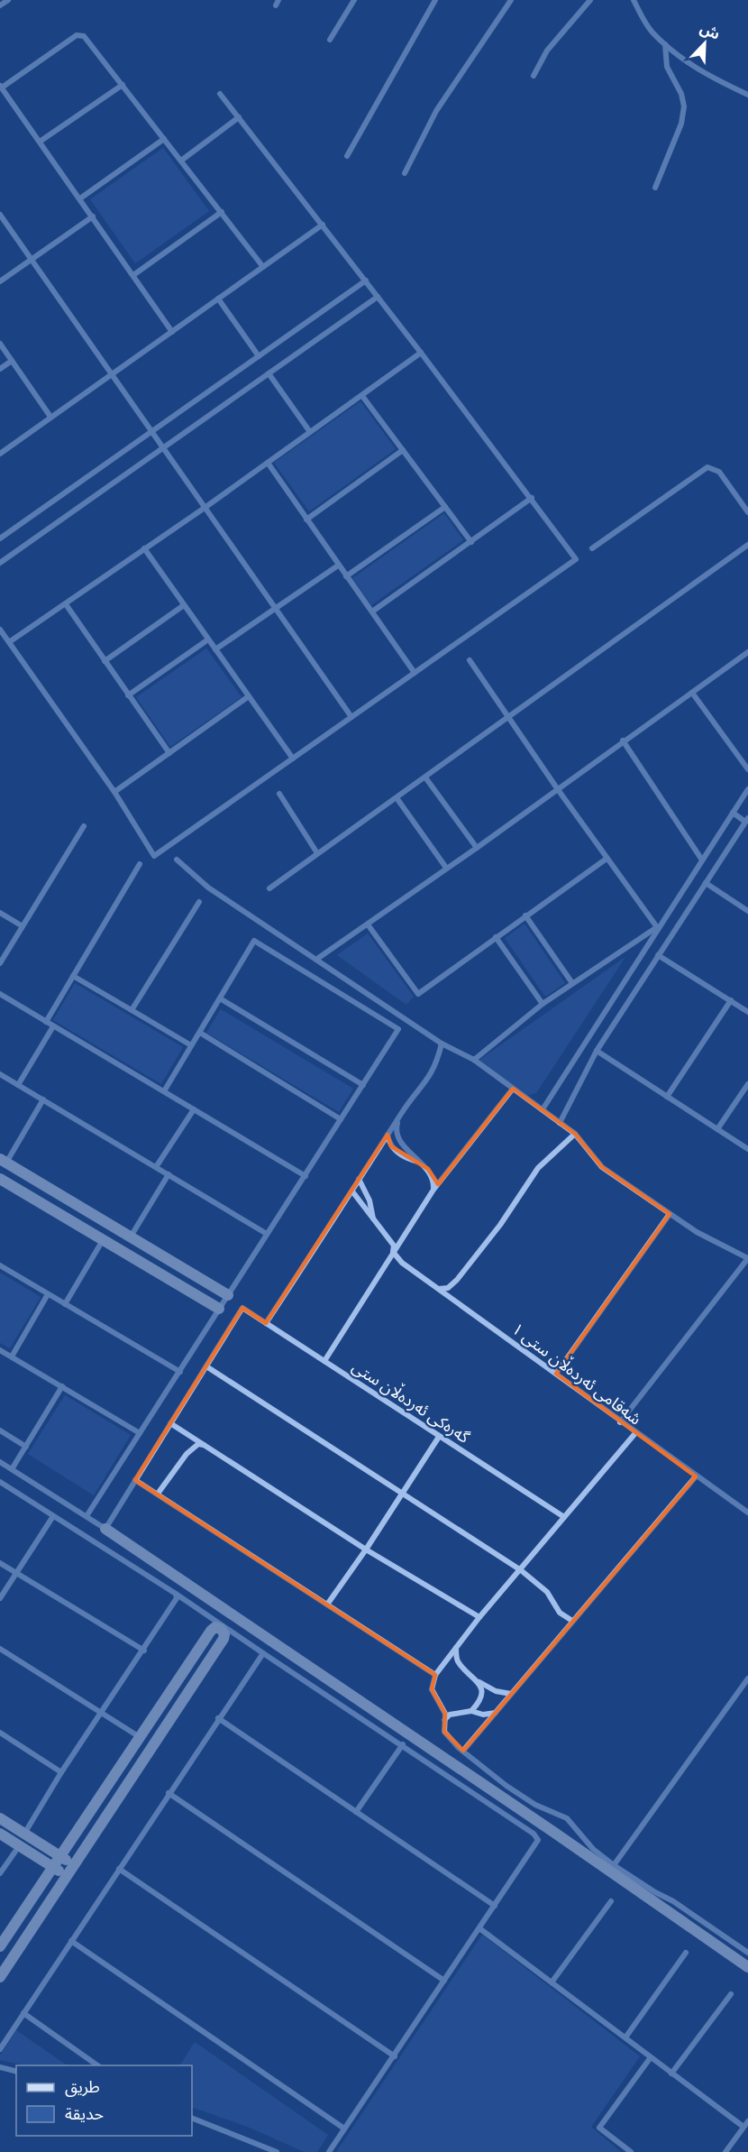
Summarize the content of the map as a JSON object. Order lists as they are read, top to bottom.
{
  "streets": {
    "street": ["شەقامی ئەردەڵان ستی ١", "گەرەکی ئەردەڵان ستی"]
  },
  "legend": ["طريق", "حديقة"],
  "north": "top right"
}
